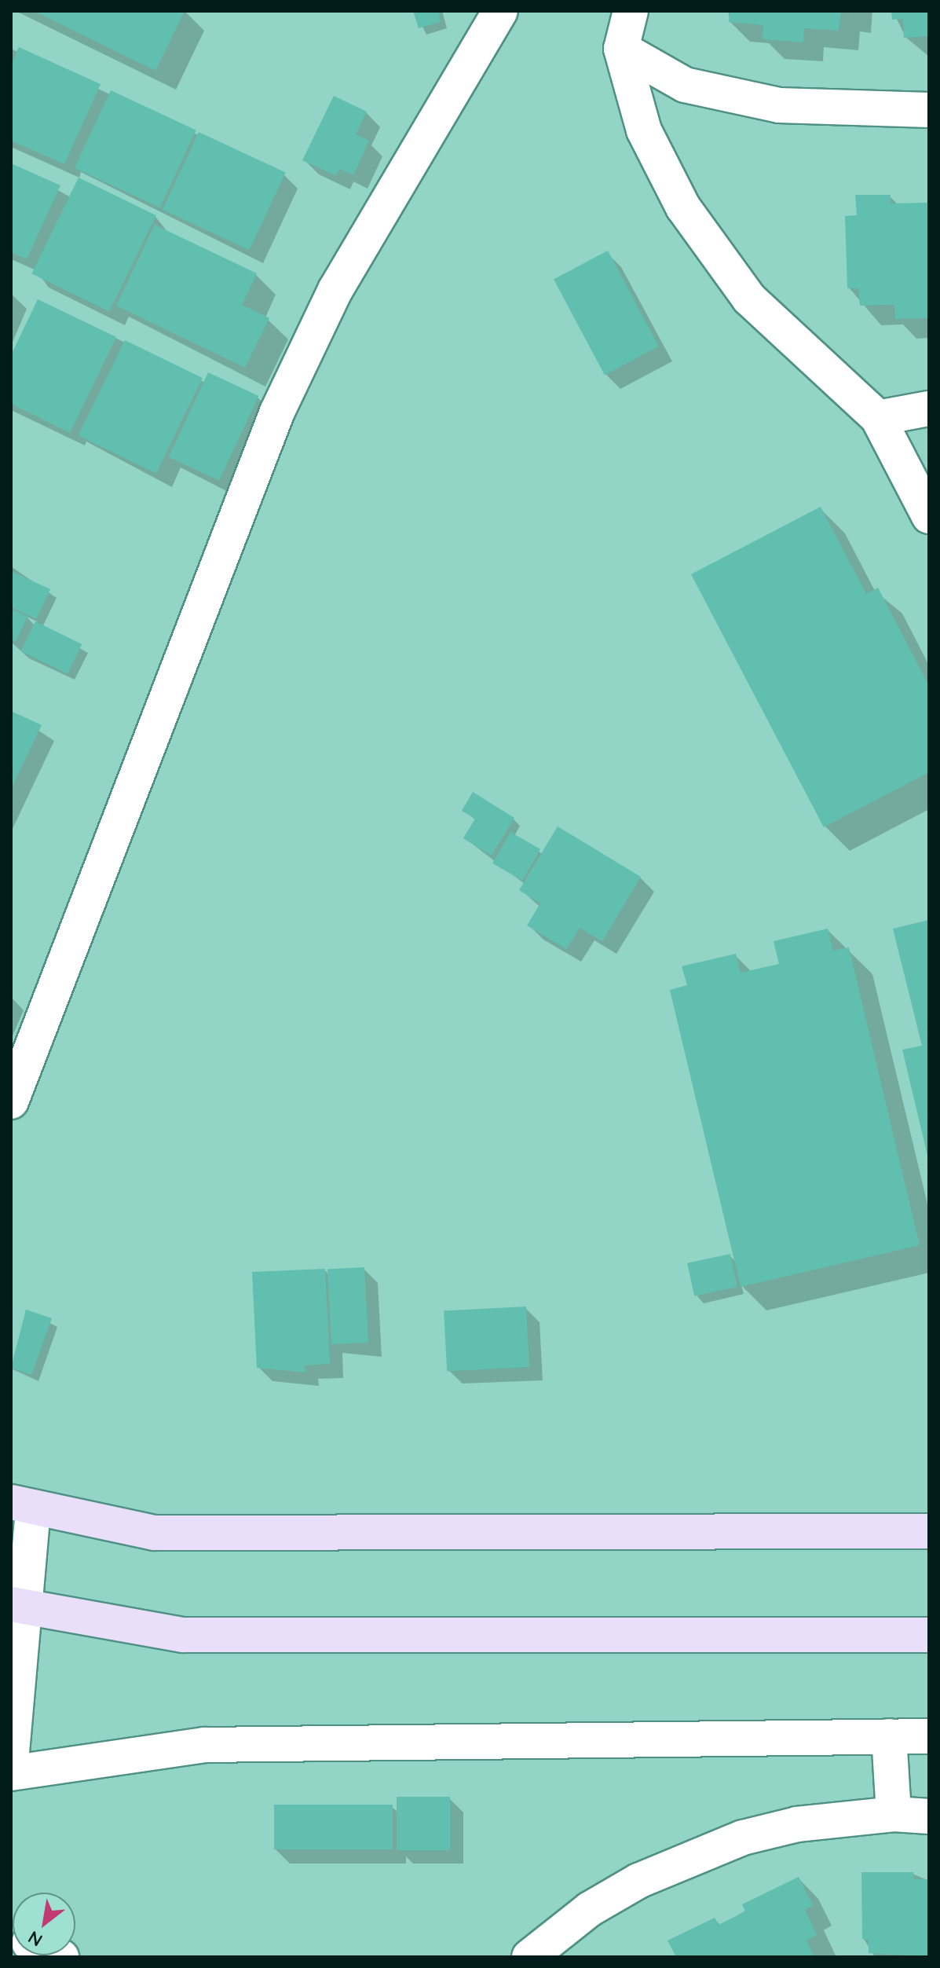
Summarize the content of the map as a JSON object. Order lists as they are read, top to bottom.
{
  "north": "bottom left"
}
